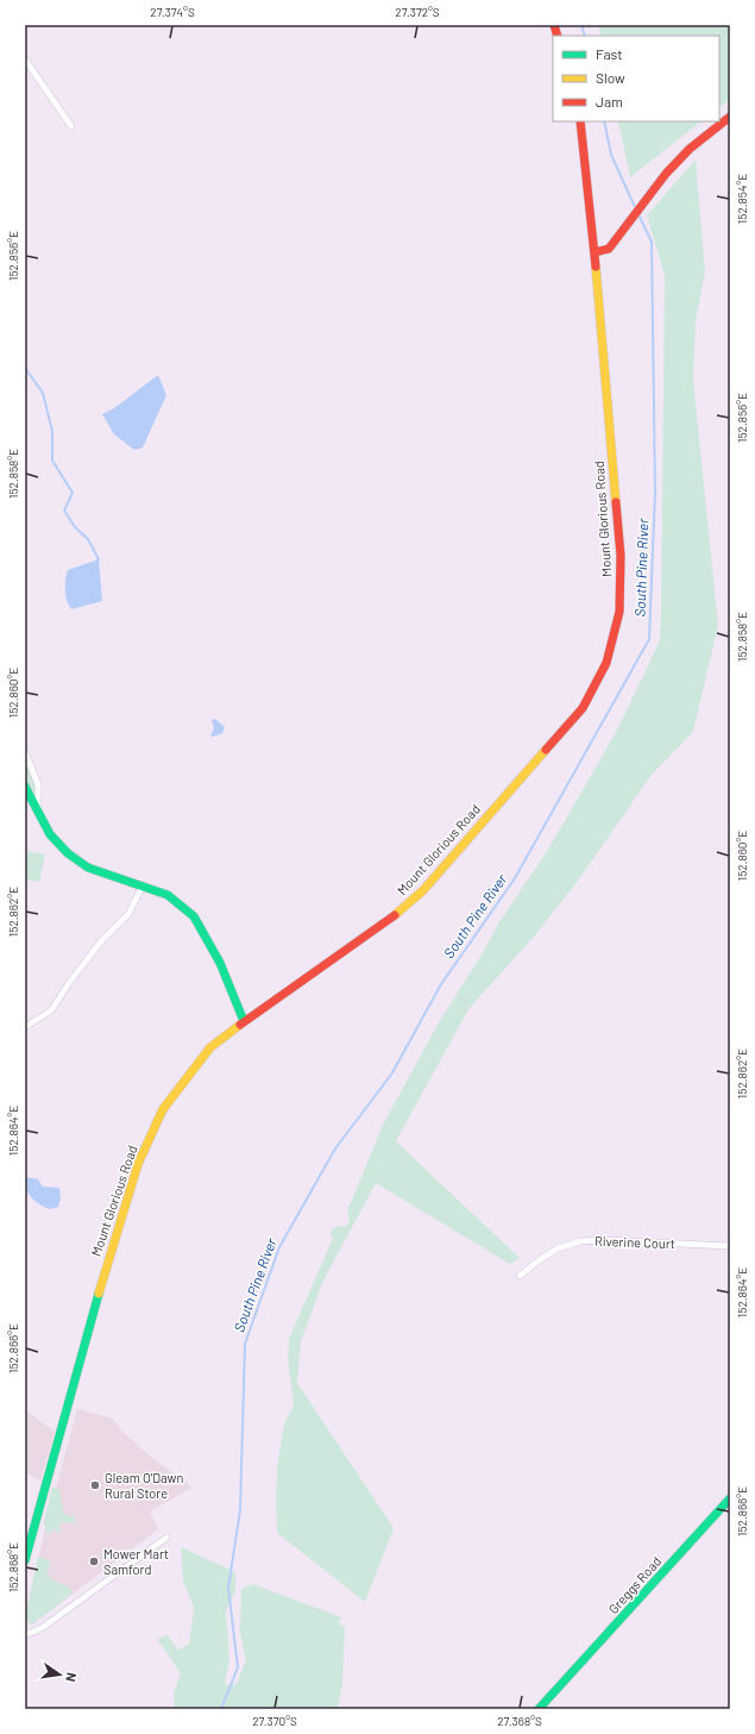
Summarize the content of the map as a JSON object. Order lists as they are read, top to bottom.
{
  "streets": {
    "main road": ["Mount Glorious Road", "Greggs Road"],
    "street": ["Riverine Court"]
  },
  "water": ["South Pine River"],
  "places": ["Gleam O'Dawn Rural Store", "Mower Mart Samford"],
  "legend": ["Fast", "Slow", "Jam"],
  "north": "right",
  "coordinates": [
    "27.374°S",
    "27.372°S",
    "152.854°E",
    "152.856°E",
    "152.858°E",
    "152.860°E",
    "152.862°E",
    "152.864°E",
    "152.866°E",
    "152.868°E",
    "27.370°S",
    "27.368°S"
  ]
}
